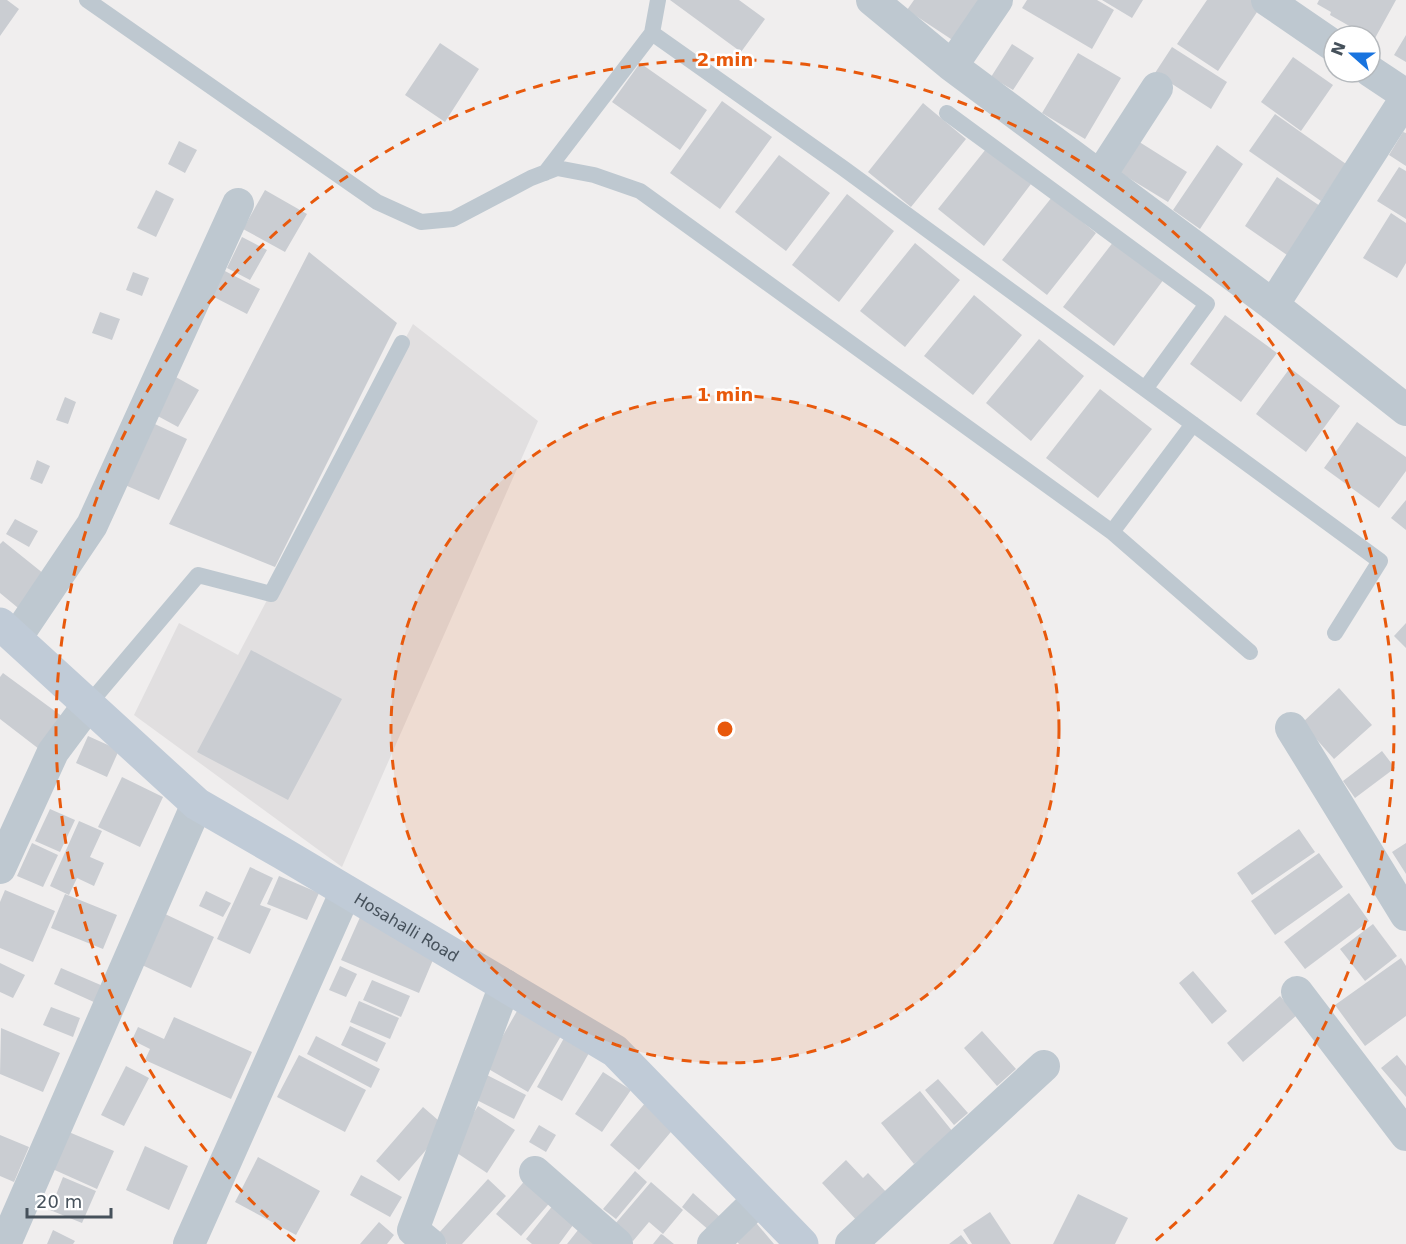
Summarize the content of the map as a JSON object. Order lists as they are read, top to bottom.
{
  "streets": {
    "street": ["Hosahalli Road"]
  },
  "scale_bar": "20 m",
  "north": "left",
  "rings": ["2 min", "1 min"]
}
